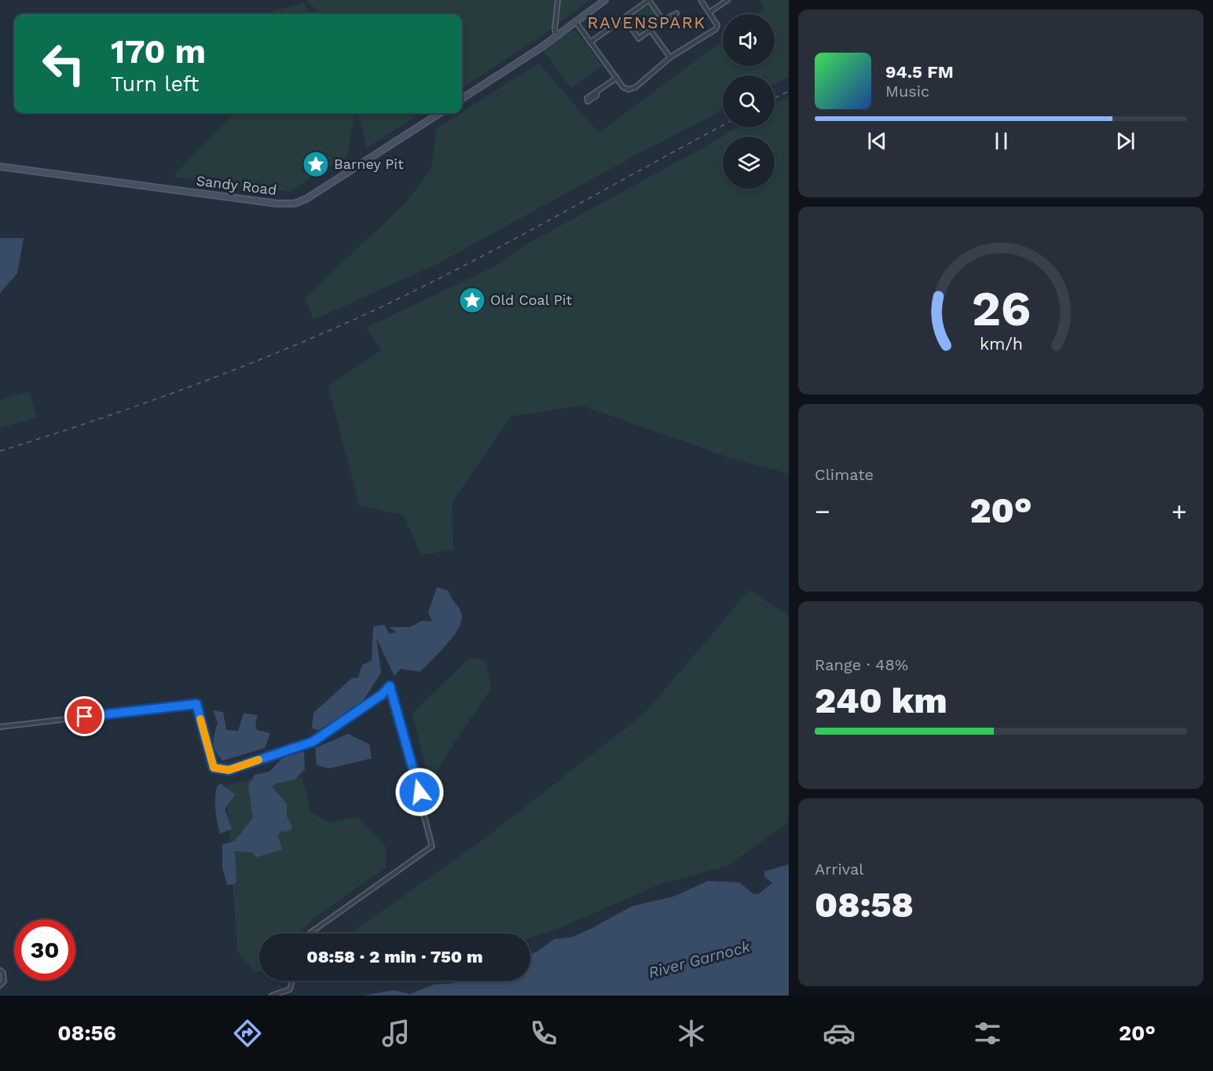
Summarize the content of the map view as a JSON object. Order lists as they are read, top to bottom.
{
  "streets": {
    "main road": ["Sandy Road"]
  },
  "districts": ["RAVENSPARK"],
  "water": ["River Garnock"],
  "places": {
    "place": ["Barney Pit", "Old Coal Pit"]
  },
  "page": {
    "turn": ["170 m", "Turn left"],
    "song": ["94.5 FM", "Music"],
    "tile": [
      "Climate",
      ["Range · 48%", "240 km"],
      ["Arrival", "08:58"]
    ],
    "heat": ["−", "20°", "+"],
    "limit": "30",
    "trip": "08:58 · 2 min · 750 m",
    "tabs": ["08:56", "20°"],
    "gauge": ["26", "km/h"]
  }
}
